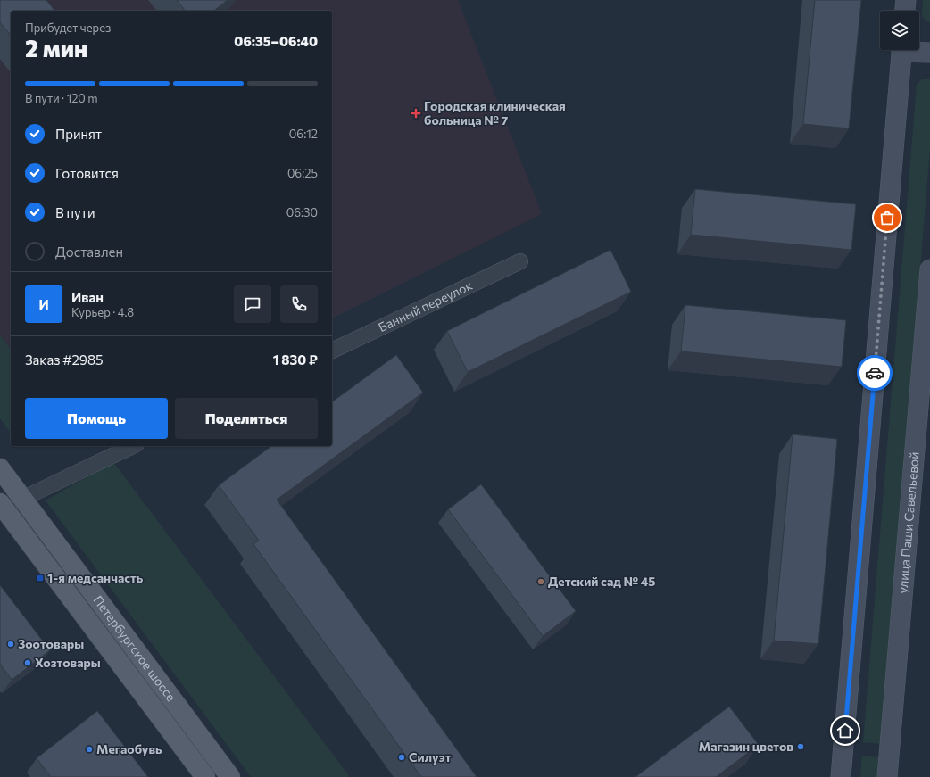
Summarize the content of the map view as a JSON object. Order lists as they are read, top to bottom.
{
  "streets": {
    "main road": ["улица Паши Савельевой", "Петербургское шоссе"],
    "street": ["Банный переулок"]
  },
  "places": {
    "health": ["Городская клиническая больница № 7"],
    "transit": ["1-я медсанчасть"],
    "other": [
      "Детский сад № 45",
      "Зоотовары",
      "Хозтовары",
      "Магазин цветов",
      "Мегаобувь",
      "Силуэт"
    ]
  },
  "page": {
    "heading": ["2 мин", "Прибудет через", "06:35–06:40"],
    "panel": [
      "Иван",
      "Курьер · 4.8",
      "Заказ #2985",
      "1 830 ₽"
    ],
    "bar": "В пути · 120 m",
    "list": [
      ["Принят", "06:12"],
      ["Готовится", "06:25"],
      ["В пути", "06:30"],
      "Доставлен"
    ],
    "round": "И",
    "buttons": ["Помощь", "Поделиться"]
  }
}
